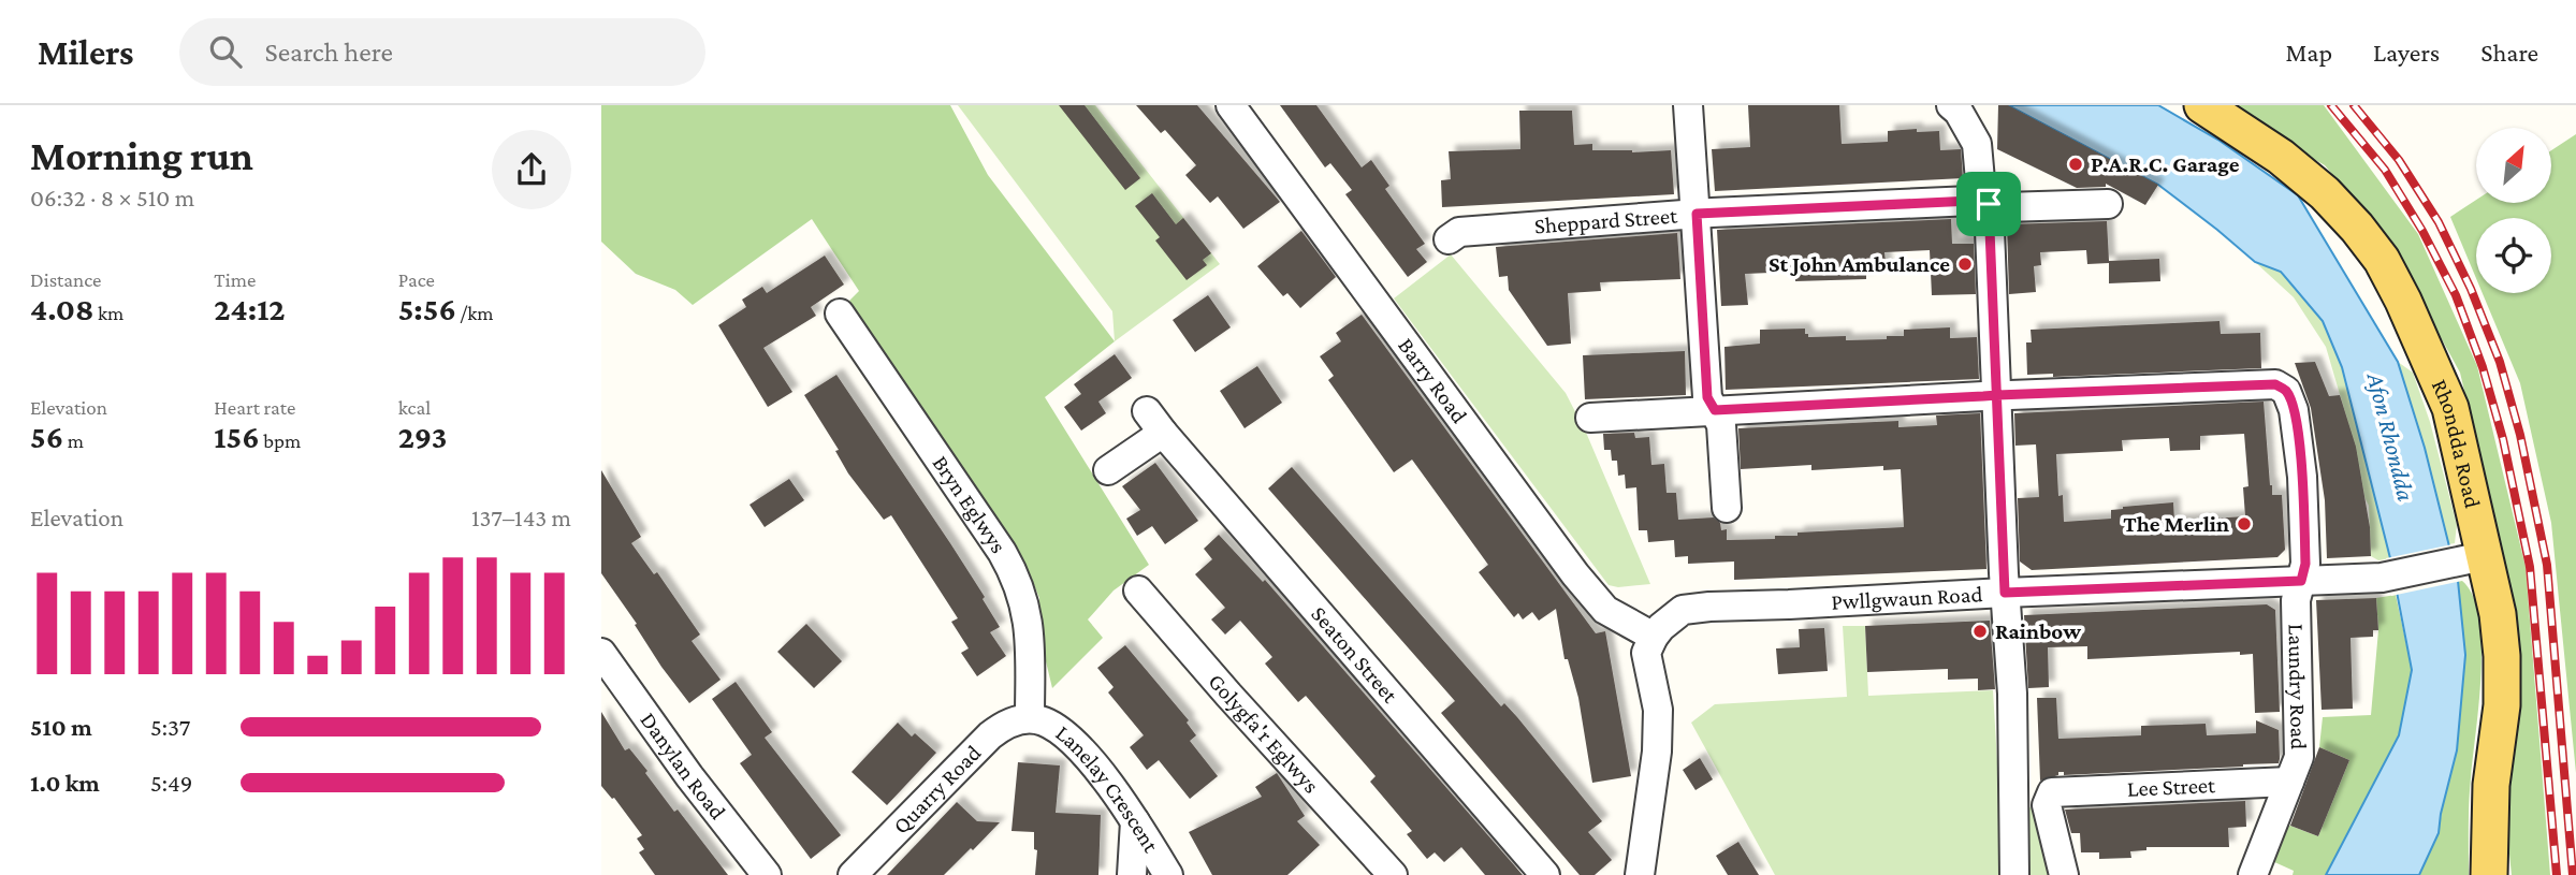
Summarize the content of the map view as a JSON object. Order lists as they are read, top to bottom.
{
  "streets": {
    "main road": ["Rhondda Road"],
    "street": [
      "Sheppard Street",
      "Barry Road",
      "Bryn Eglwys",
      "Pwllgwaun Road",
      "Seaton Street",
      "Laundry Road",
      "Golygfa'r Eglwys",
      "Danylan Road",
      "Lee Street",
      "Quarry Road",
      "Lanelay Crescent"
    ]
  },
  "crossings": [
    ["Barry Road", "Pwllgwaun Road"],
    ["Rhondda Road", "Pwllgwaun Road"],
    ["Bryn Eglwys", "Quarry Road"],
    ["Bryn Eglwys", "Lanelay Crescent"],
    ["Pwllgwaun Road", "Laundry Road"],
    ["Laundry Road", "Lee Street"],
    ["Quarry Road", "Lanelay Crescent"]
  ],
  "water": ["Afon Rhondda"],
  "places": [
    "P.A.R.C. Garage",
    "St John Ambulance",
    "The Merlin",
    "Rainbow"
  ],
  "north": "top right",
  "page": {
    "header": "Milers",
    "search": "Search here",
    "nav": ["Map", "Layers", "Share"],
    "heading": ["Morning run", "06:32 · 8 × 510 m"],
    "stats": [
      ["Distance", "4.08 km"],
      ["Time", "24:12"],
      ["Pace", "5:56 /km"],
      ["Elevation", "56 m"],
      ["Heart rate", "156 bpm"],
      ["kcal", "293"]
    ],
    "chart": ["Elevation", "137–143 m"],
    "list": [
      {
        "name": "510 m",
        "note": "5:37"
      },
      {
        "name": "1.0 km",
        "note": "5:49"
      }
    ]
  }
}
